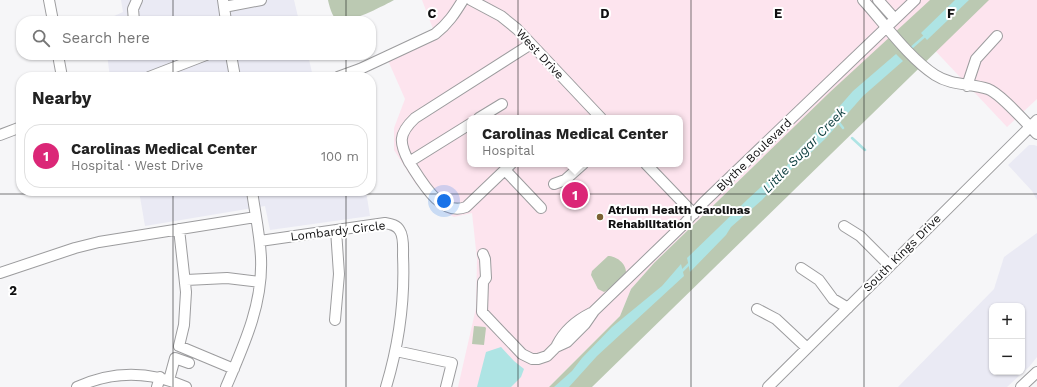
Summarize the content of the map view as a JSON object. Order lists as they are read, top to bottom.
{
  "streets": {
    "street": [
      "West Drive",
      "Blythe Boulevard",
      "Lombardy Circle",
      "South Kings Drive"
    ]
  },
  "water": ["Little Sugar Creek"],
  "places": ["Atrium Health Carolinas Rehabilitation"],
  "page": {
    "search": "Search here",
    "heading": "Nearby",
    "popup": ["Carolinas Medical Center", "Hospital"],
    "list": [
      {
        "mark": "1",
        "name": "Carolinas Medical Center",
        "note": "Hospital · West Drive",
        "value": "100 m"
      }
    ],
    "pins": "1",
    "map_buttons": ["+", "−"]
  },
  "grid": {
    "columns": [
      "C",
      "D",
      "E",
      "F"
    ],
    "rows": ["2"]
  }
}
